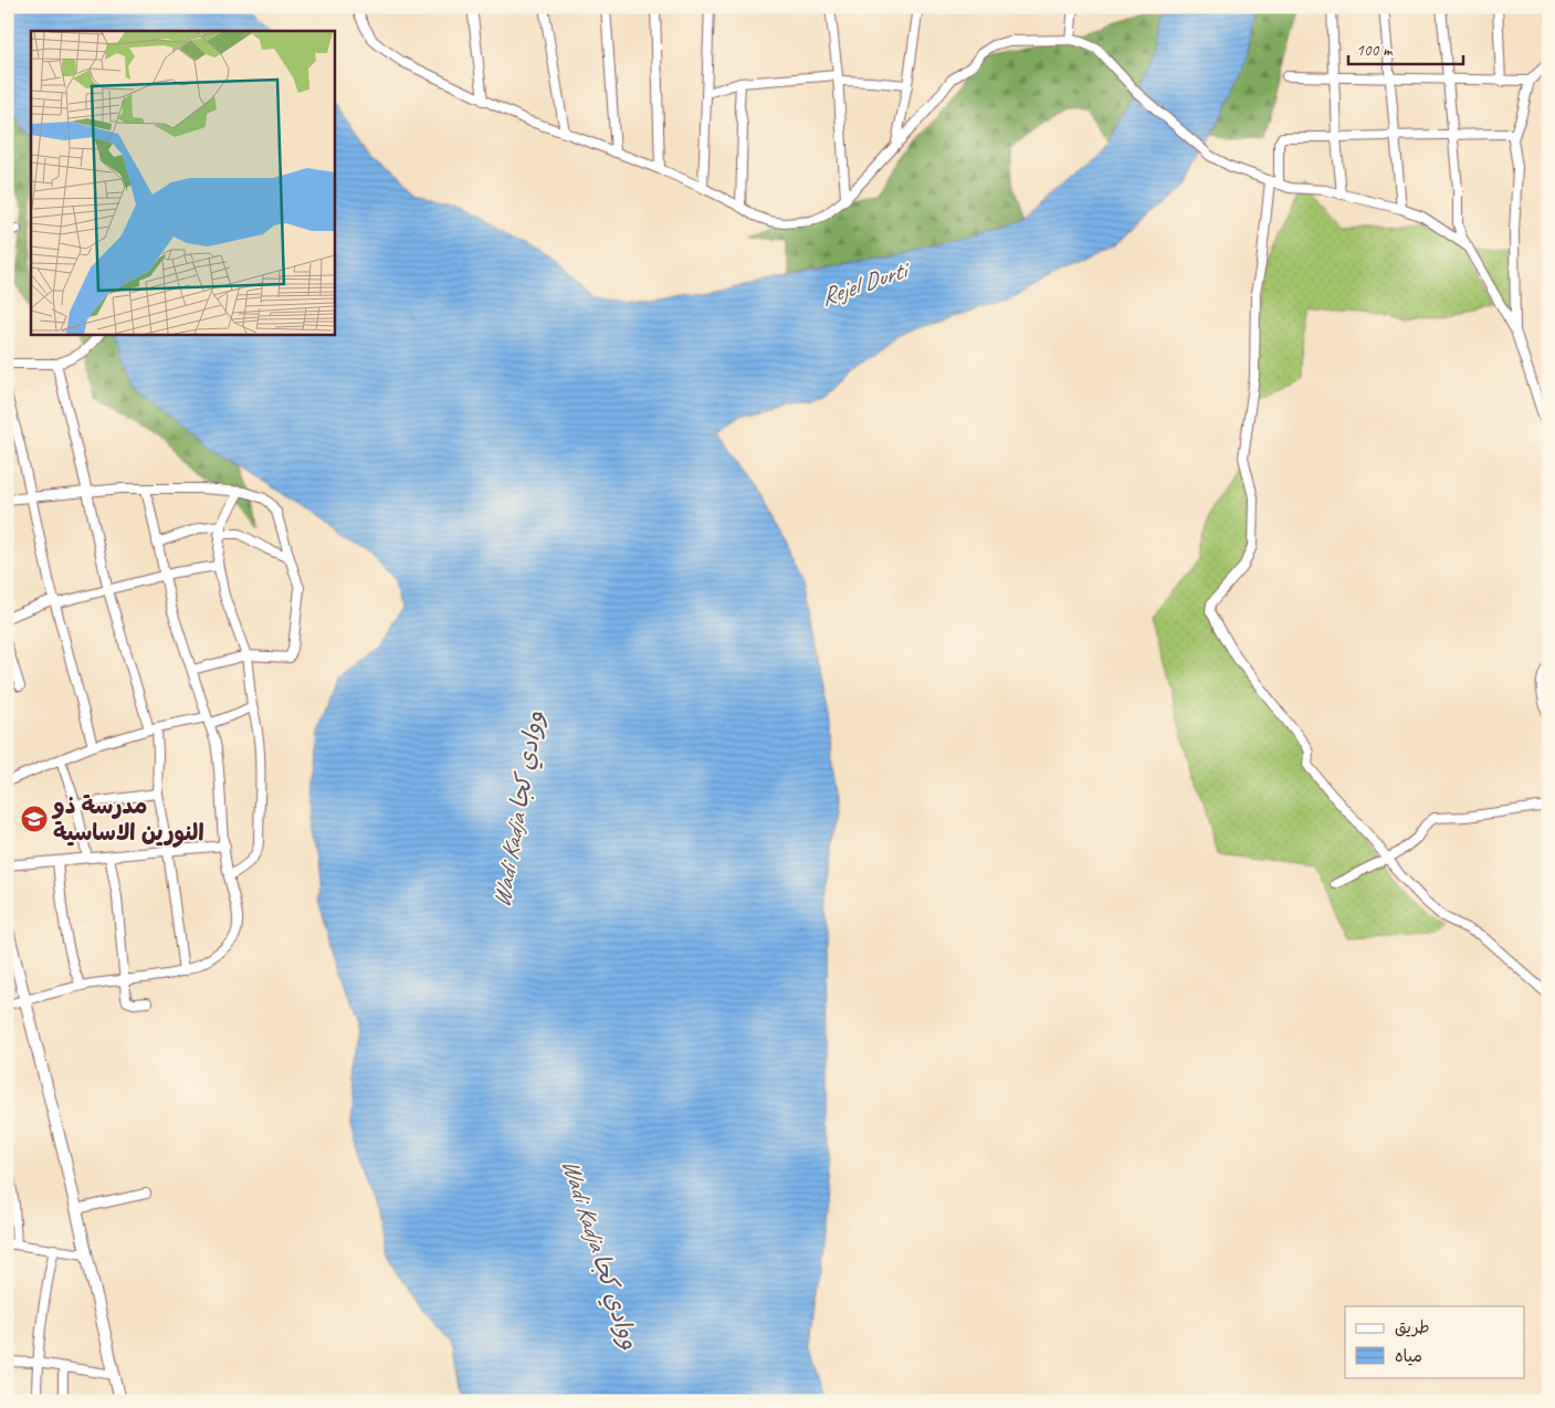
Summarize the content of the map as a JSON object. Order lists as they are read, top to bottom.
{
  "water": ["Rejel Durti", "Wadi Kadja ووادي كجا"],
  "places": {
    "school or university": ["مدرسة ذو النورين الاساسية"]
  },
  "legend": ["طريق", "مياه"],
  "scale_bar": "100 m"
}
